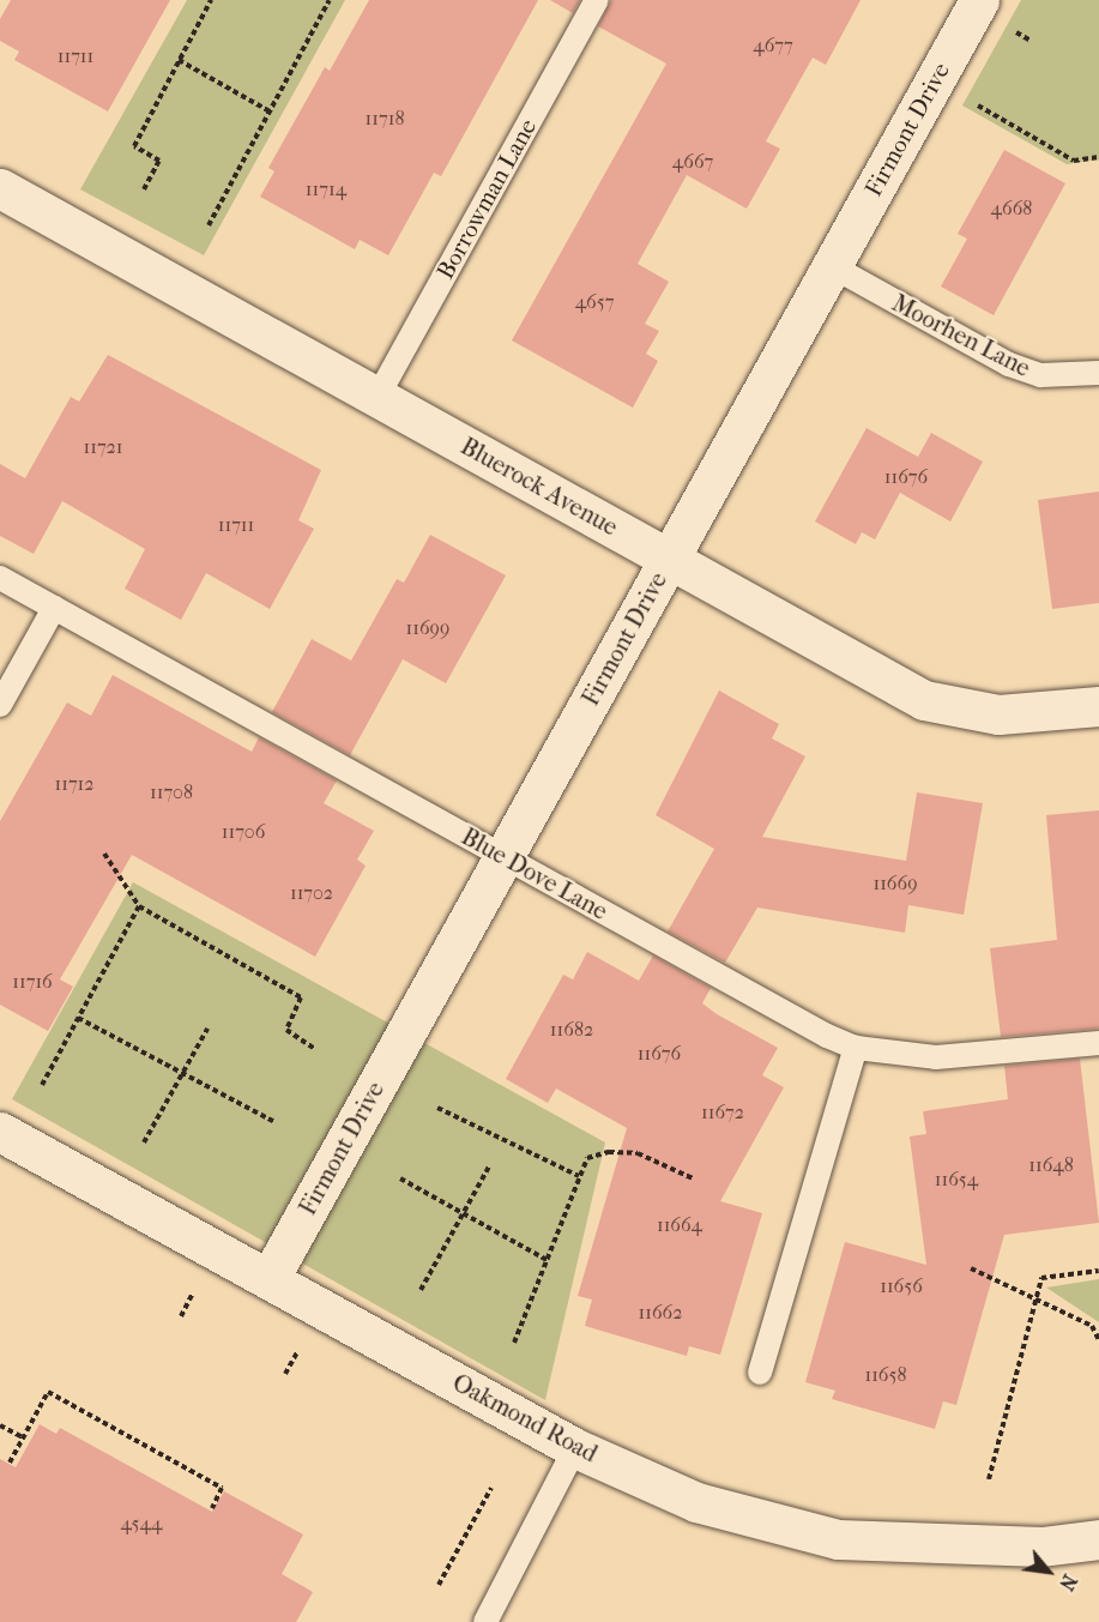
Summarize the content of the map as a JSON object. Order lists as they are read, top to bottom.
{
  "streets": {
    "street": ["Firmont Drive", "Bluerock Avenue", "Oakmond Road"],
    "lane": ["Borrowman Lane", "Moorhen Lane", "Blue Dove Lane"]
  },
  "crossings": [
    ["Firmont Drive", "Moorhen Lane"],
    ["Firmont Drive", "Bluerock Avenue"],
    ["Firmont Drive", "Blue Dove Lane"],
    ["Firmont Drive", "Oakmond Road"],
    ["Borrowman Lane", "Bluerock Avenue"]
  ],
  "house_numbers": [
    "4677",
    "11711",
    "11718",
    "4667",
    "11714",
    "4668",
    "4657",
    "11721",
    "11676",
    "11711",
    "11699",
    "11712",
    "11708",
    "11706",
    "11669",
    "11702",
    "11716",
    "11682",
    "11676",
    "11672",
    "11648",
    "11654",
    "11664",
    "11656",
    "11662",
    "11658",
    "4544"
  ],
  "north": "bottom right"
}
